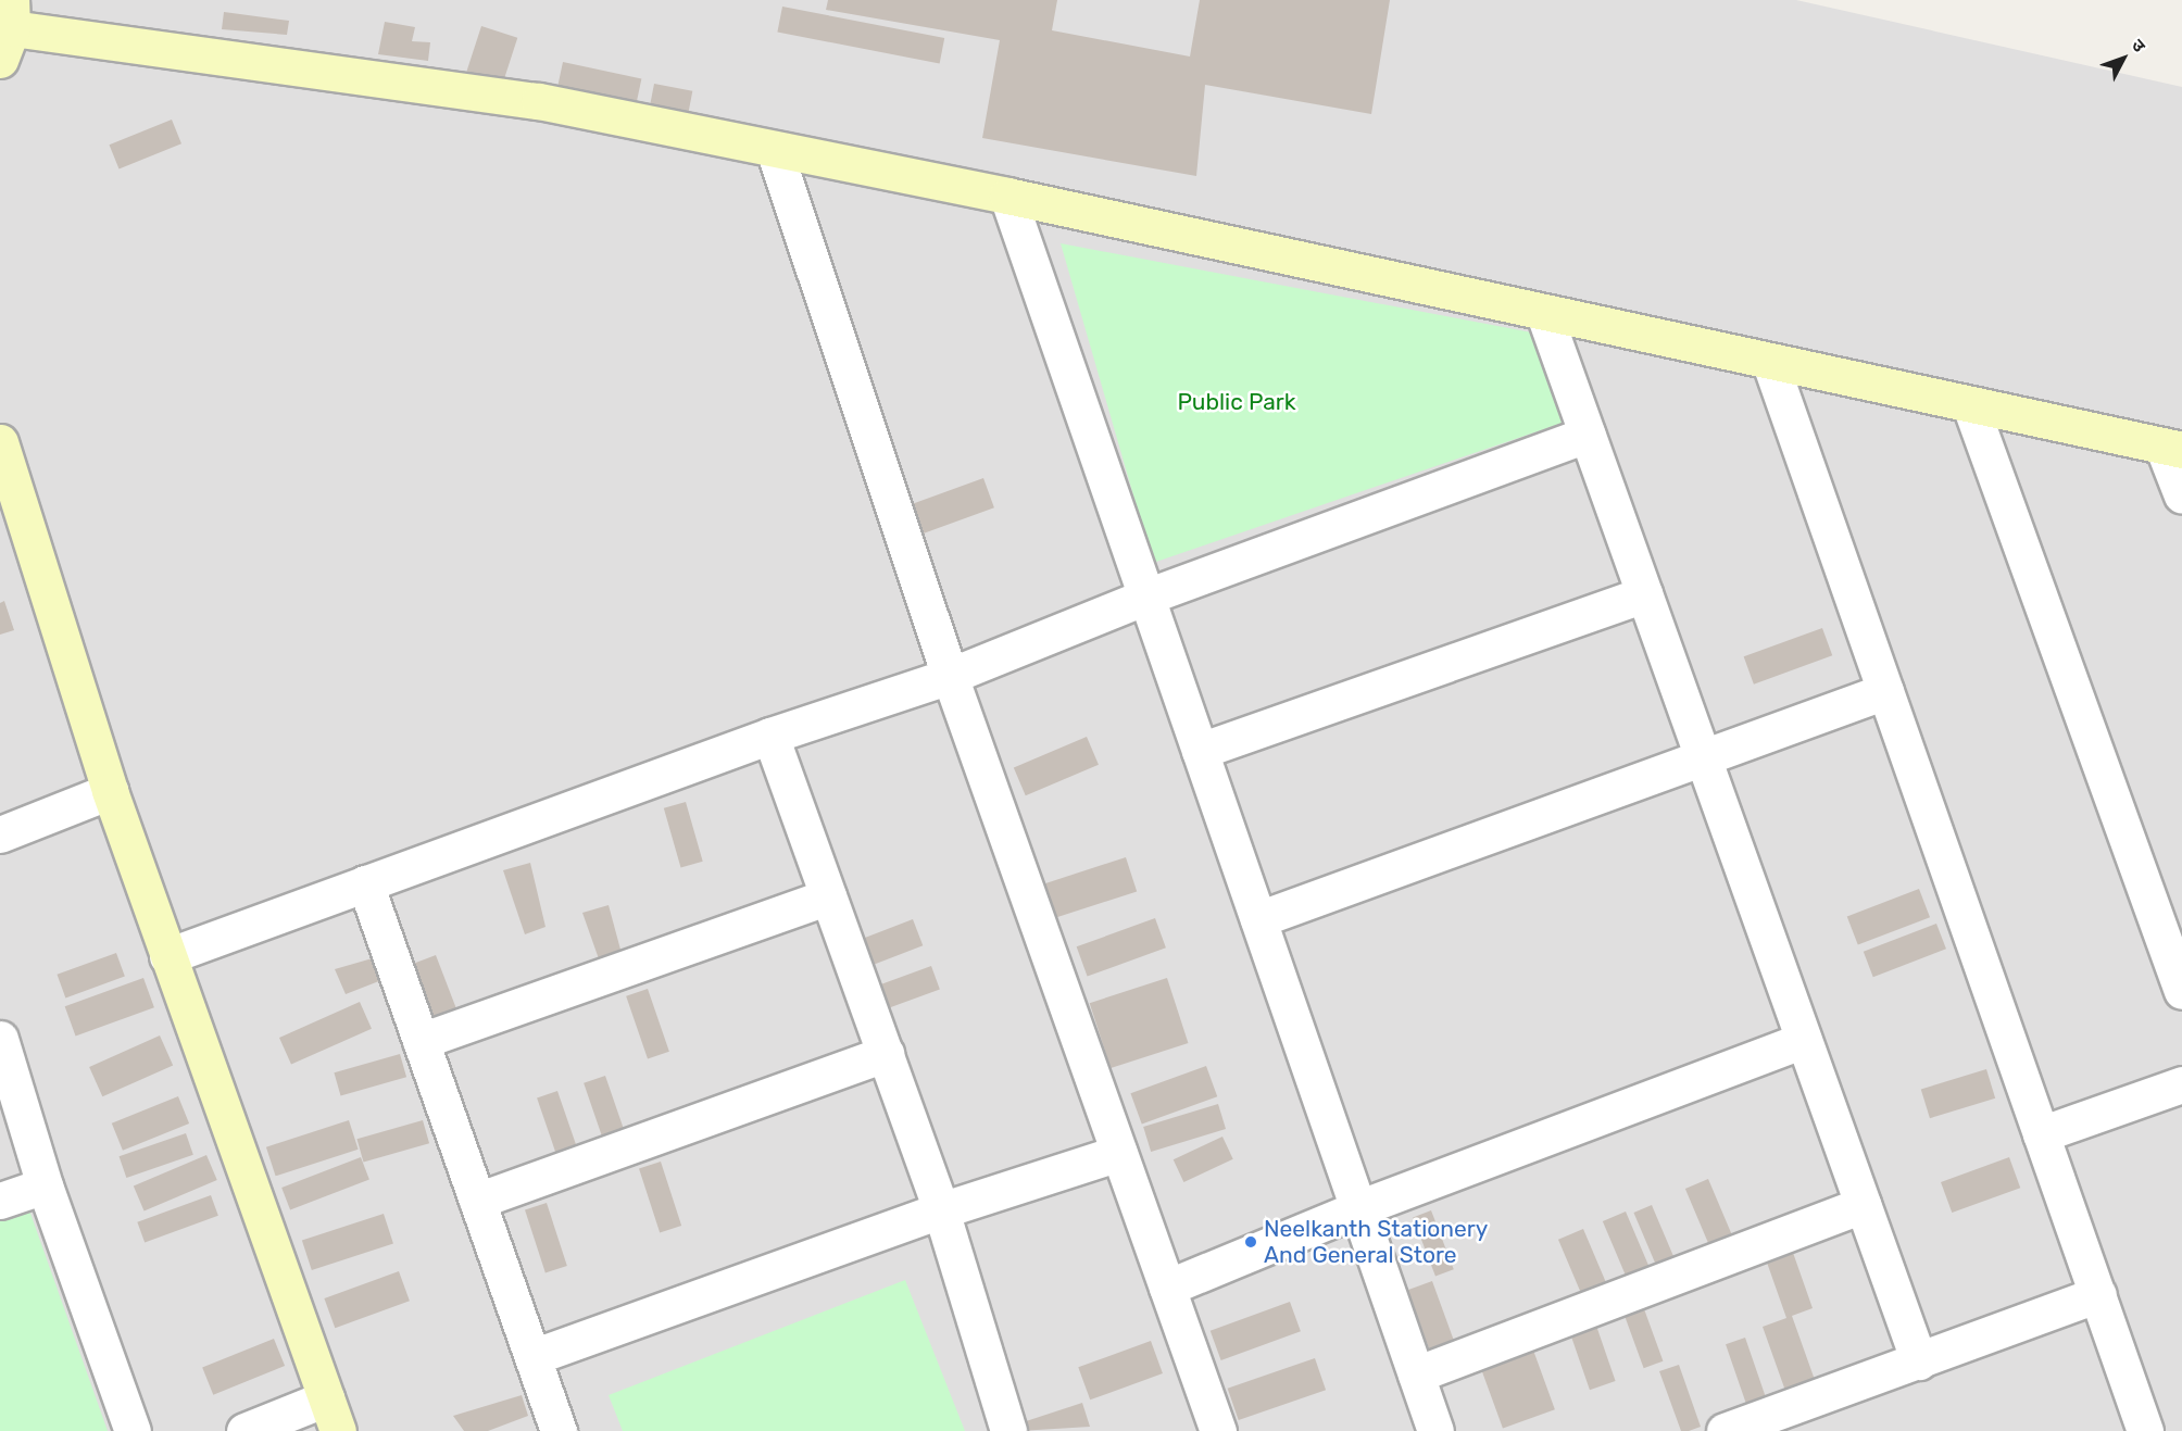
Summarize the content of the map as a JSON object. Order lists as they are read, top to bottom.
{
  "parks": ["Public Park"],
  "places": ["Neelkanth Stationery And General Store"],
  "north": "top right"
}
